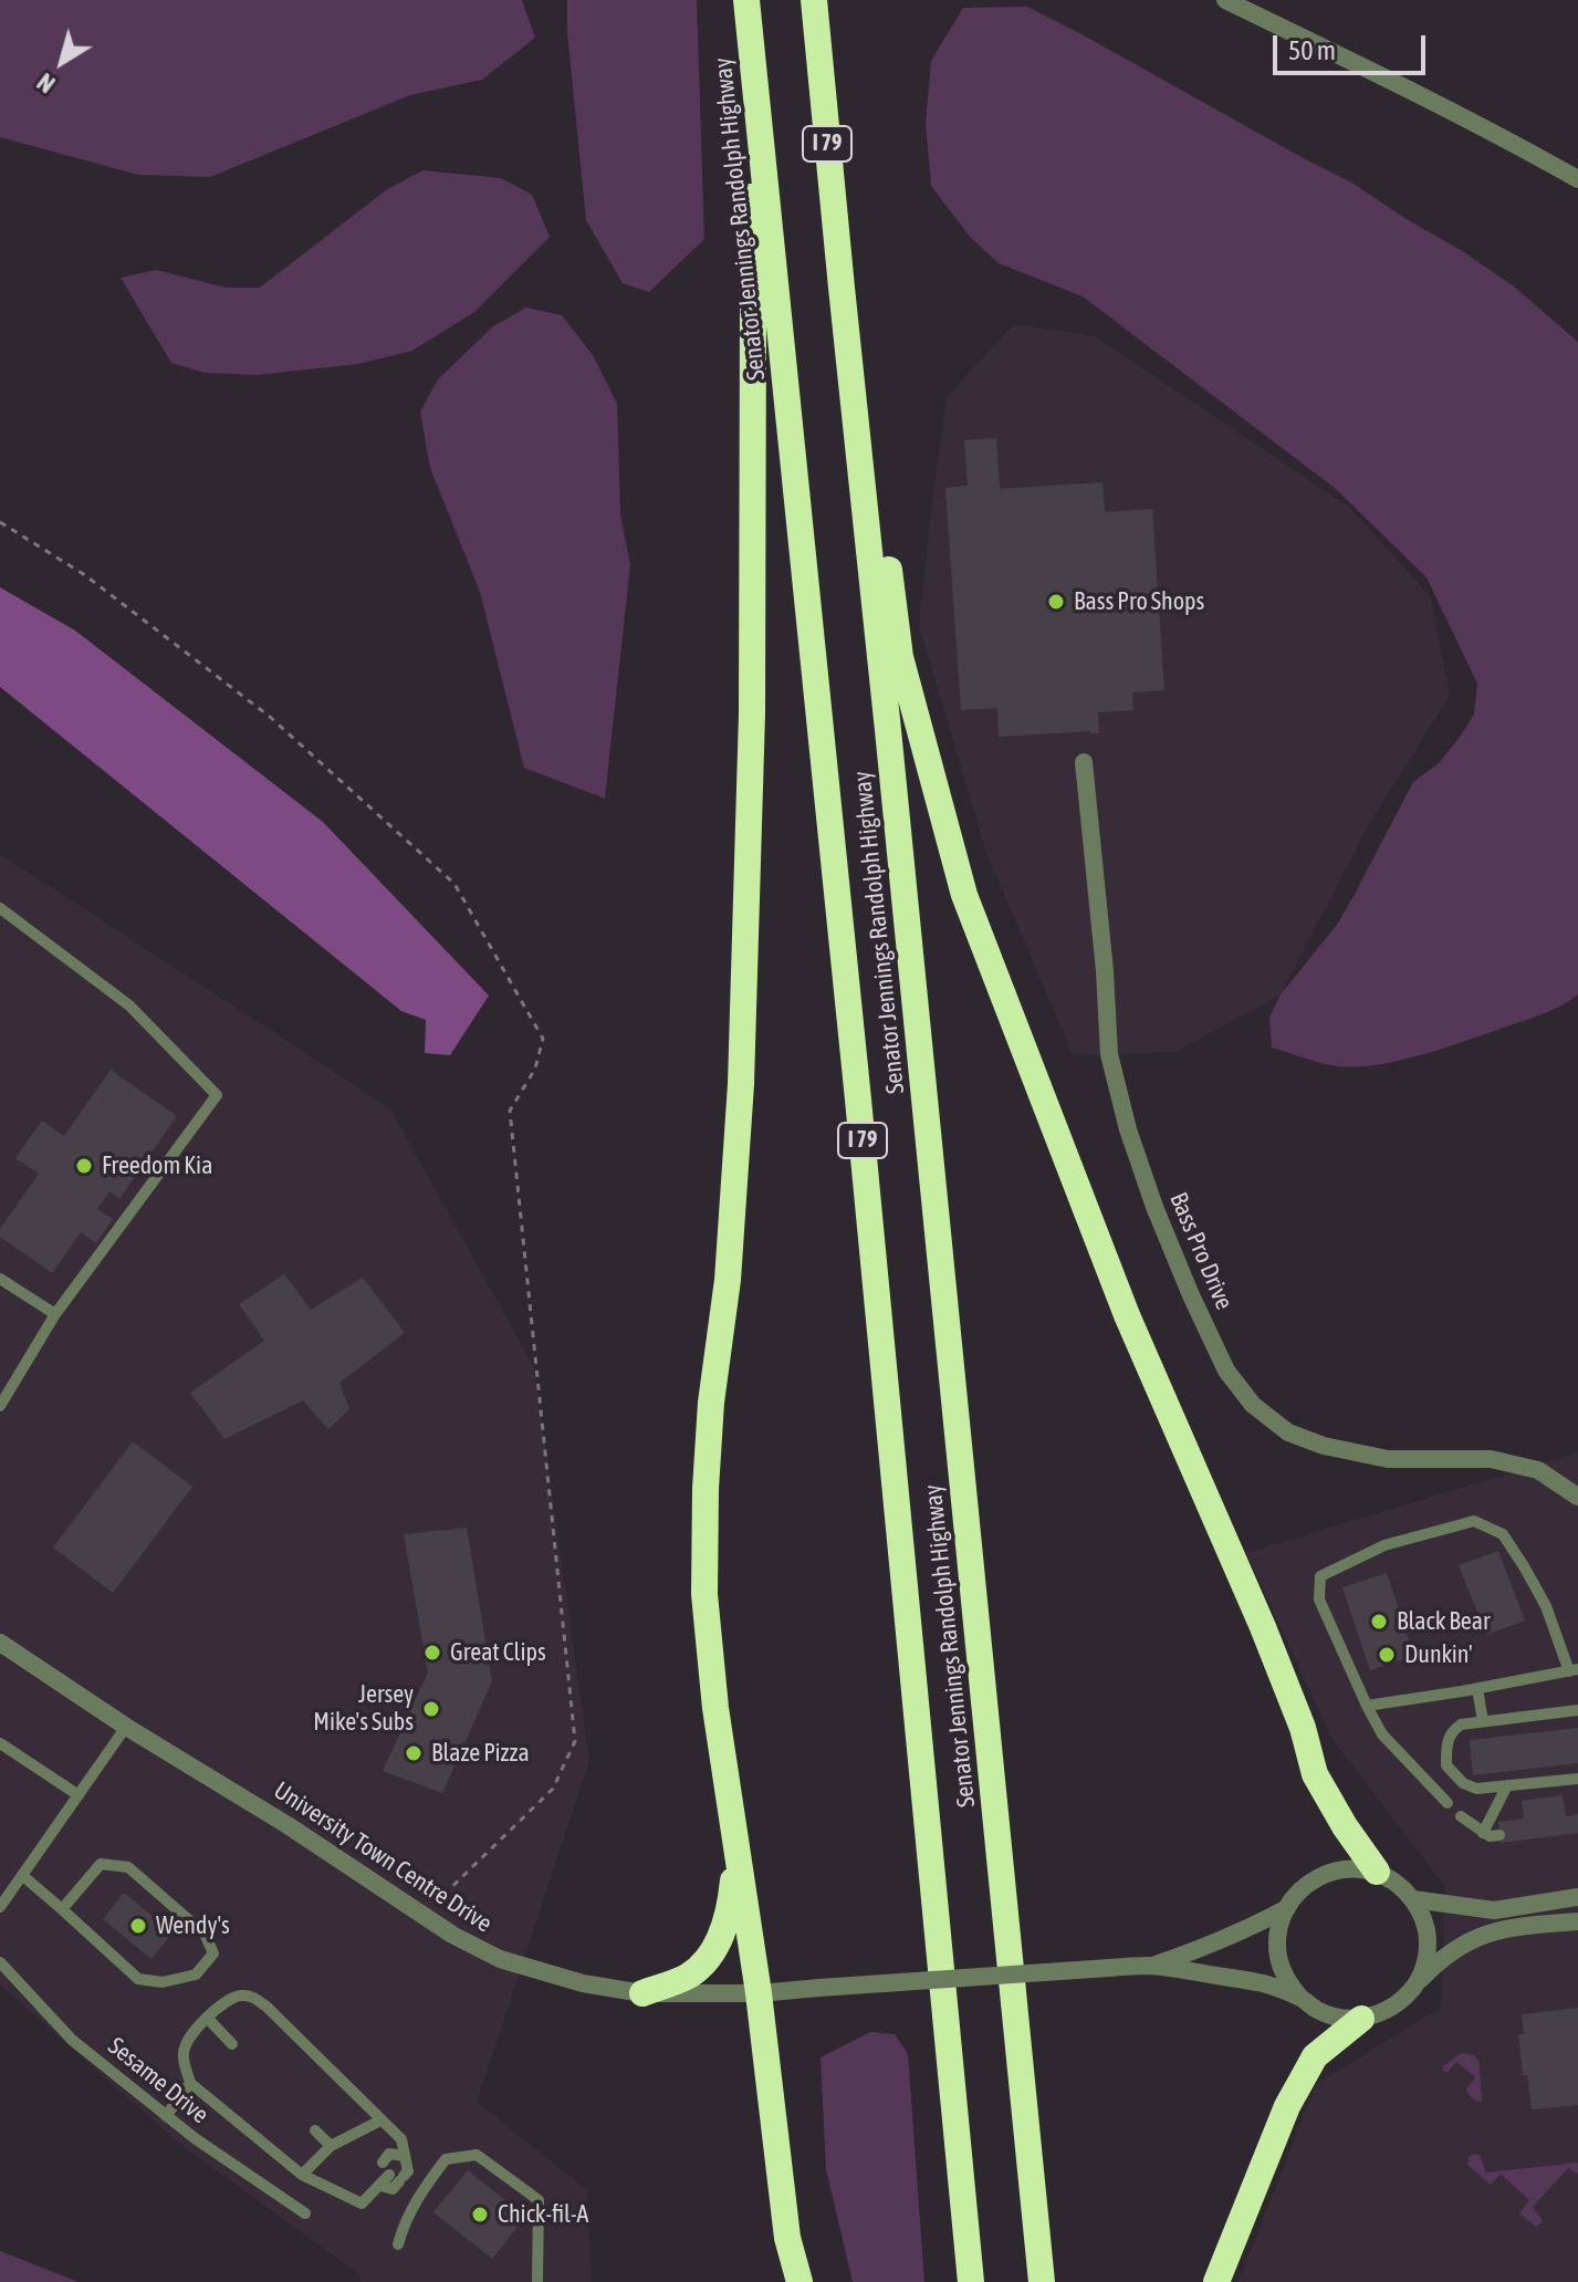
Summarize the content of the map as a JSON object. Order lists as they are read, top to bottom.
{
  "streets": {
    "highway": ["I 79", "Senator Jennings Randolph Highway"],
    "street": ["Bass Pro Drive", "University Town Centre Drive"],
    "lane": ["Sesame Drive"]
  },
  "places": [
    "Bass Pro Shops",
    "Freedom Kia",
    "Black Bear",
    "Great Clips",
    "Dunkin'",
    "Jersey Mike's Subs",
    "Blaze Pizza",
    "Wendy's",
    "Chick-fil-A"
  ],
  "scale_bar": "50 m",
  "north": "bottom left"
}
